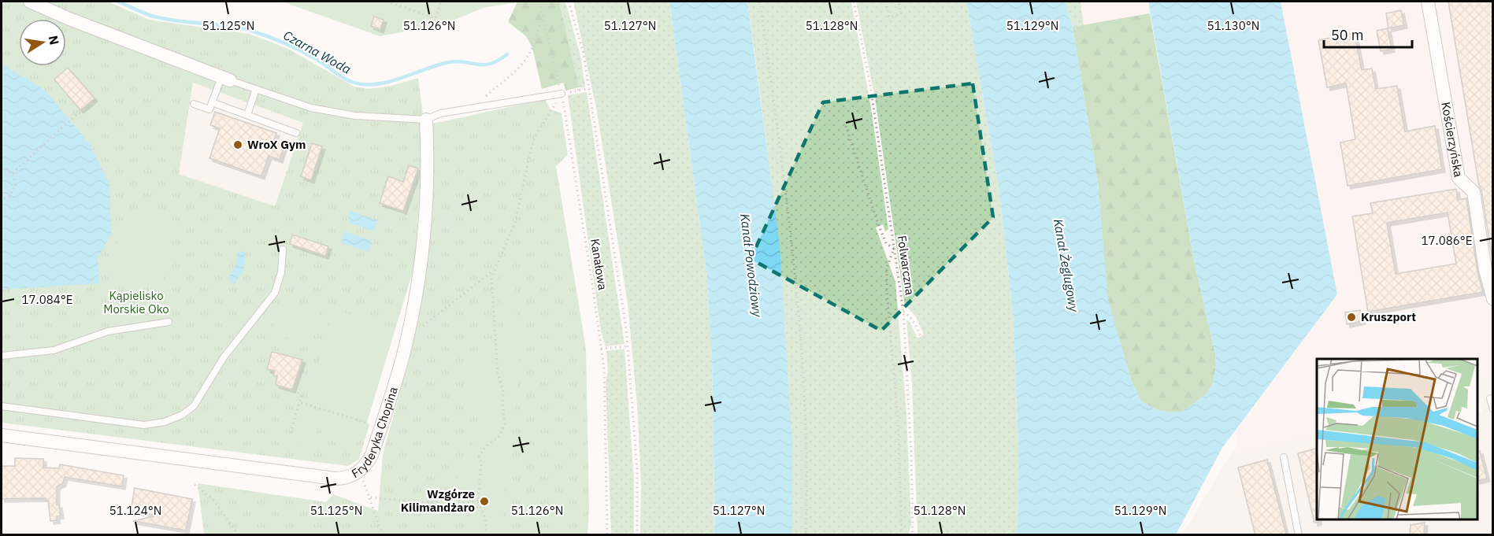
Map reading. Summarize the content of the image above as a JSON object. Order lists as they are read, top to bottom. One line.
{"streets":{"street":["Kościerzyńska","Fryderyka Chopina"],"path":["Kanałowa","Folwarczna"]},"water":["Czarna Woda","Kanał Powodziowy","Kanał Żeglugowy"],"parks":["Kąpielisko Morskie Oko"],"places":["WroX Gym","Kruszport","Wzgórze Kilimandżaro"],"scale_bar":"50 m","north":"right","coordinates":["51.125°N","51.126°N","51.127°N","51.128°N","51.129°N","51.130°N","17.086°E","17.084°E","51.124°N"]}
